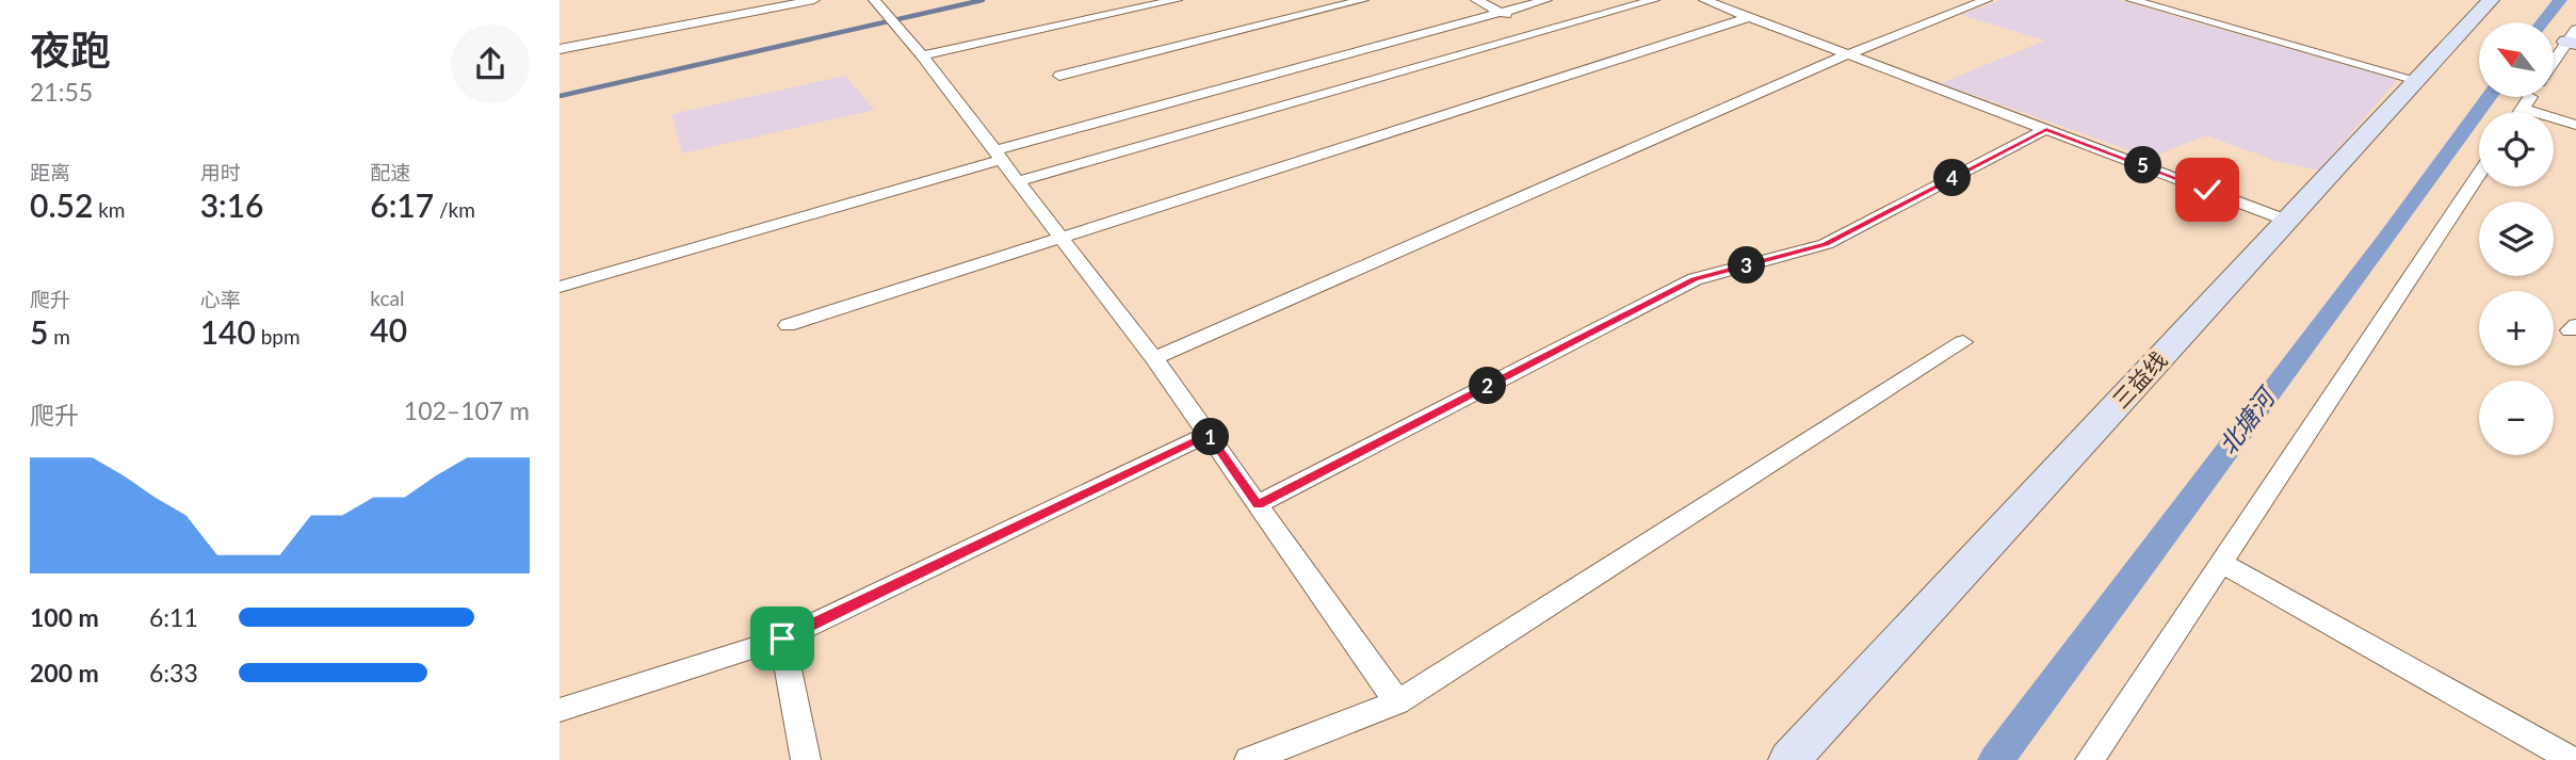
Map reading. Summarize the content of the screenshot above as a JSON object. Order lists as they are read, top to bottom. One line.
{"streets":{"main road":["三益线"]},"water":["北塘河"],"north":"top left","page":{"heading":["夜跑","21:55"],"map_buttons":["+","−"],"stats":[["距离","0.52 km"],["用时","3:16"],["配速","6:17 /km"],["爬升","5 m"],["心率","140 bpm"],["kcal","40"]],"pins":["5","4","3","2","1"],"chart":["爬升","102–107 m"],"list":[{"name":"100 m","note":"6:11"},{"name":"200 m","note":"6:33"}]}}
